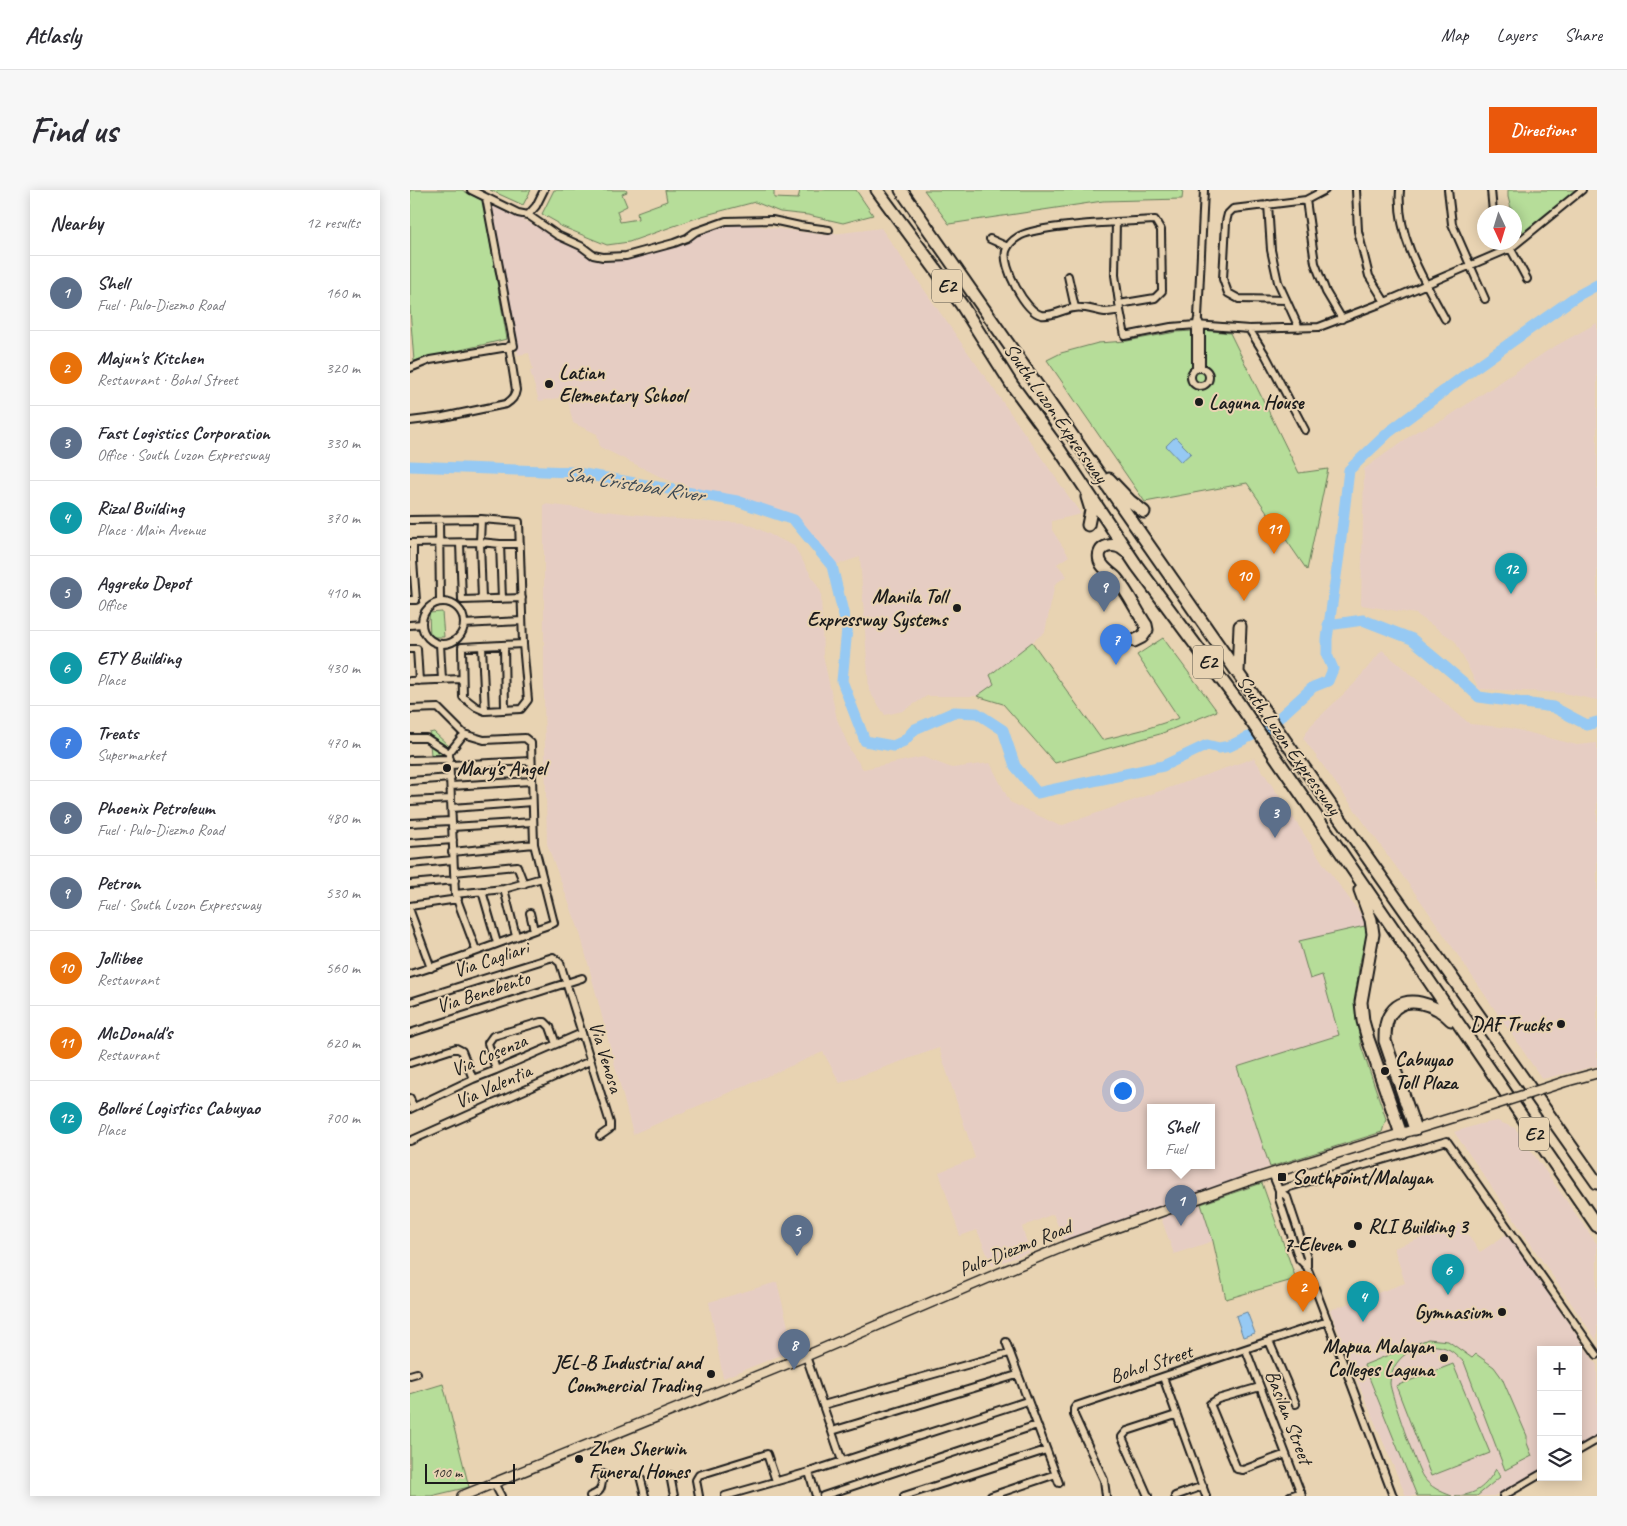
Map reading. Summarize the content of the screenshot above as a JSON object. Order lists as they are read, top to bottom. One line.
{"streets":{"highway":["E2","South Luzon Expressway"],"main road":["Pulo-Diezmo Road"],"street":["Via Cagliari","Via Benebento","Via Cosenza","Via Venosa","Via Valentia","Bohol Street","Basilan Street"]},"crossings":[["Via Cagliari","Via Benebento"],["Via Cagliari","Via Venosa"],["Via Benebento","Via Venosa"],["Via Cosenza","Via Venosa"],["Via Venosa","Via Valentia"],["Bohol Street","Basilan Street"]],"water":["San Cristobal River"],"places":{"other":["Latian Elementary School","Laguna House","Manila Toll Expressway Systems","Mary's Angel","DAF Trucks","Cabuyao Toll Plaza","RLI Building 3","7-Eleven","Gymnasium","Mapua Malayan Colleges Laguna","JEL-B Industrial and Commercial Trading","Zhen Sherwin Funeral Homes"],"transit":["Southpoint/Malayan"]},"scale_bar":"100 m","north":"bottom","page":{"header":"Atlasly","nav":["Map","Layers","Share"],"buttons":"Directions","title":"Find us","heading":["Nearby","12 results"],"list":[{"mark":"1","name":"Shell","note":"Fuel · Pulo-Diezmo Road","value":"160 m"},{"mark":"2","name":"Majun's Kitchen","note":"Restaurant · Bohol Street","value":"320 m"},{"mark":"3","name":"Fast Logistics Corporation","note":"Office · South Luzon Expressway","value":"330 m"},{"mark":"4","name":"Rizal Building","note":"Place · Main Avenue","value":"370 m"},{"mark":"5","name":"Aggreko Depot","note":"Office","value":"410 m"},{"mark":"6","name":"ETY Building","note":"Place","value":"430 m"},{"mark":"7","name":"Treats","note":"Supermarket","value":"470 m"},{"mark":"8","name":"Phoenix Petroleum","note":"Fuel · Pulo-Diezmo Road","value":"480 m"},{"mark":"9","name":"Petron","note":"Fuel · South Luzon Expressway","value":"530 m"},{"mark":"10","name":"Jollibee","note":"Restaurant","value":"560 m"},{"mark":"11","name":"McDonald's","note":"Restaurant","value":"620 m"},{"mark":"12","name":"Bolloré Logistics Cabuyao","note":"Place","value":"700 m"}],"pins":["11","12","10","9","7","3","1","5","6","2","4","8"],"popup":["Shell","Fuel"],"map_buttons":["+","−"],"scale":"100 m"}}
